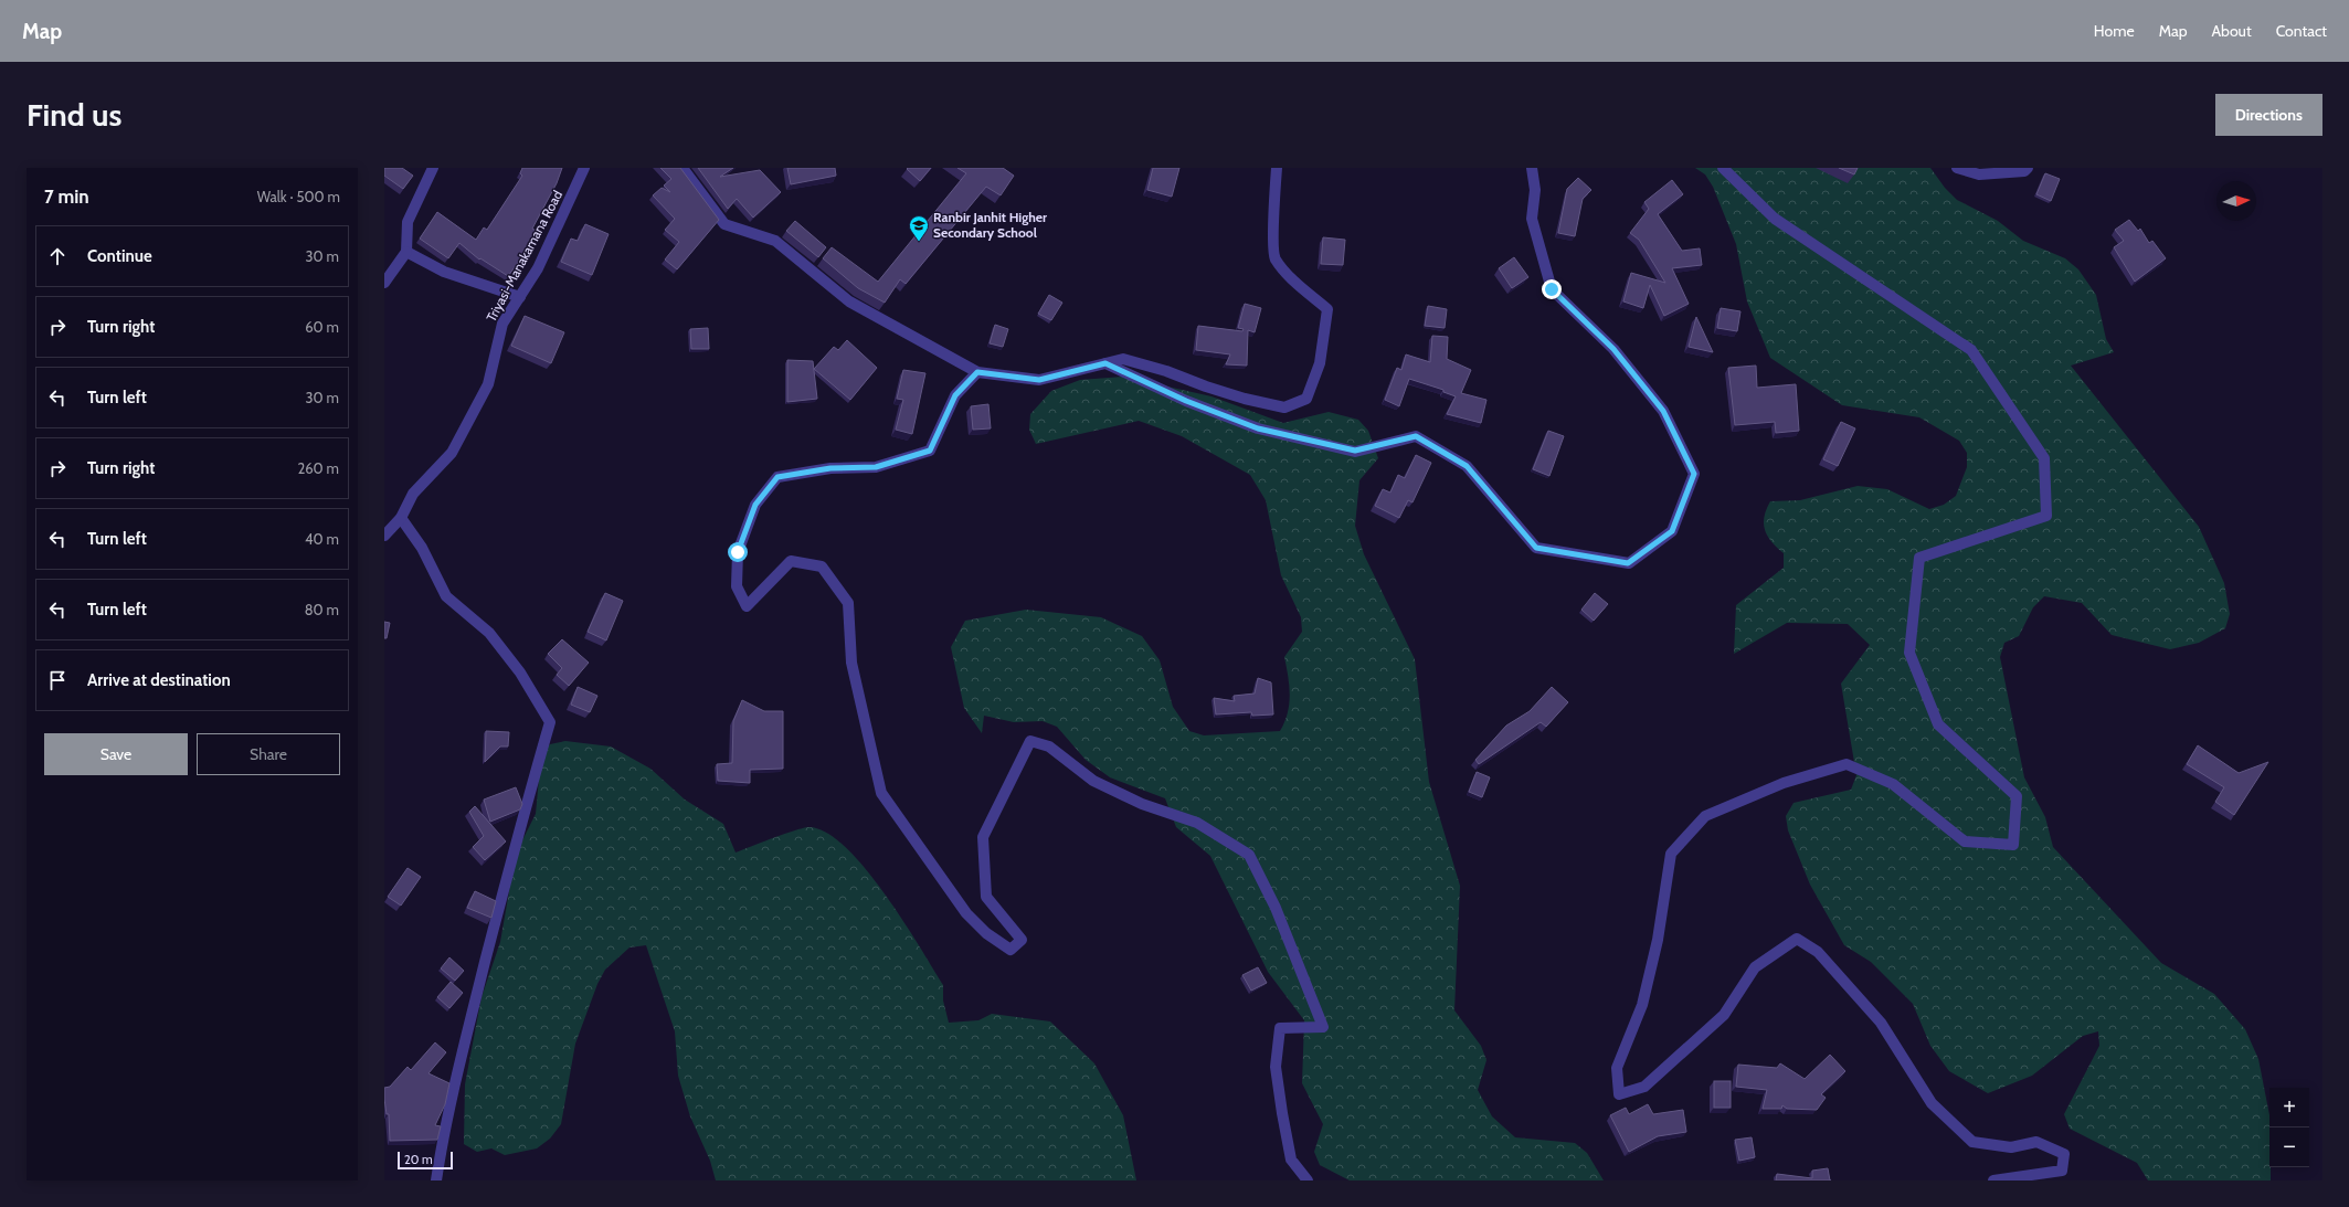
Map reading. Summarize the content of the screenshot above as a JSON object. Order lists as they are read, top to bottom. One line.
{"streets":{"street":["Triyasi-Manakamana Road"]},"places":{"school or university":["Ranbir Janhit Higher Secondary School"]},"scale_bar":"20 m","north":"right","page":{"header":"Map","nav":["Home","Map","About","Contact"],"buttons":["Directions",["Save","Share"]],"title":"Find us","heading":["7 min","Walk · 500 m"],"list":[["Continue","30 m"],["Turn right","60 m"],["Turn left","30 m"],["Turn right","260 m"],["Turn left","40 m"],["Turn left","80 m"],"Arrive at destination"],"map_buttons":["+","−"],"scale":"20 m"}}
